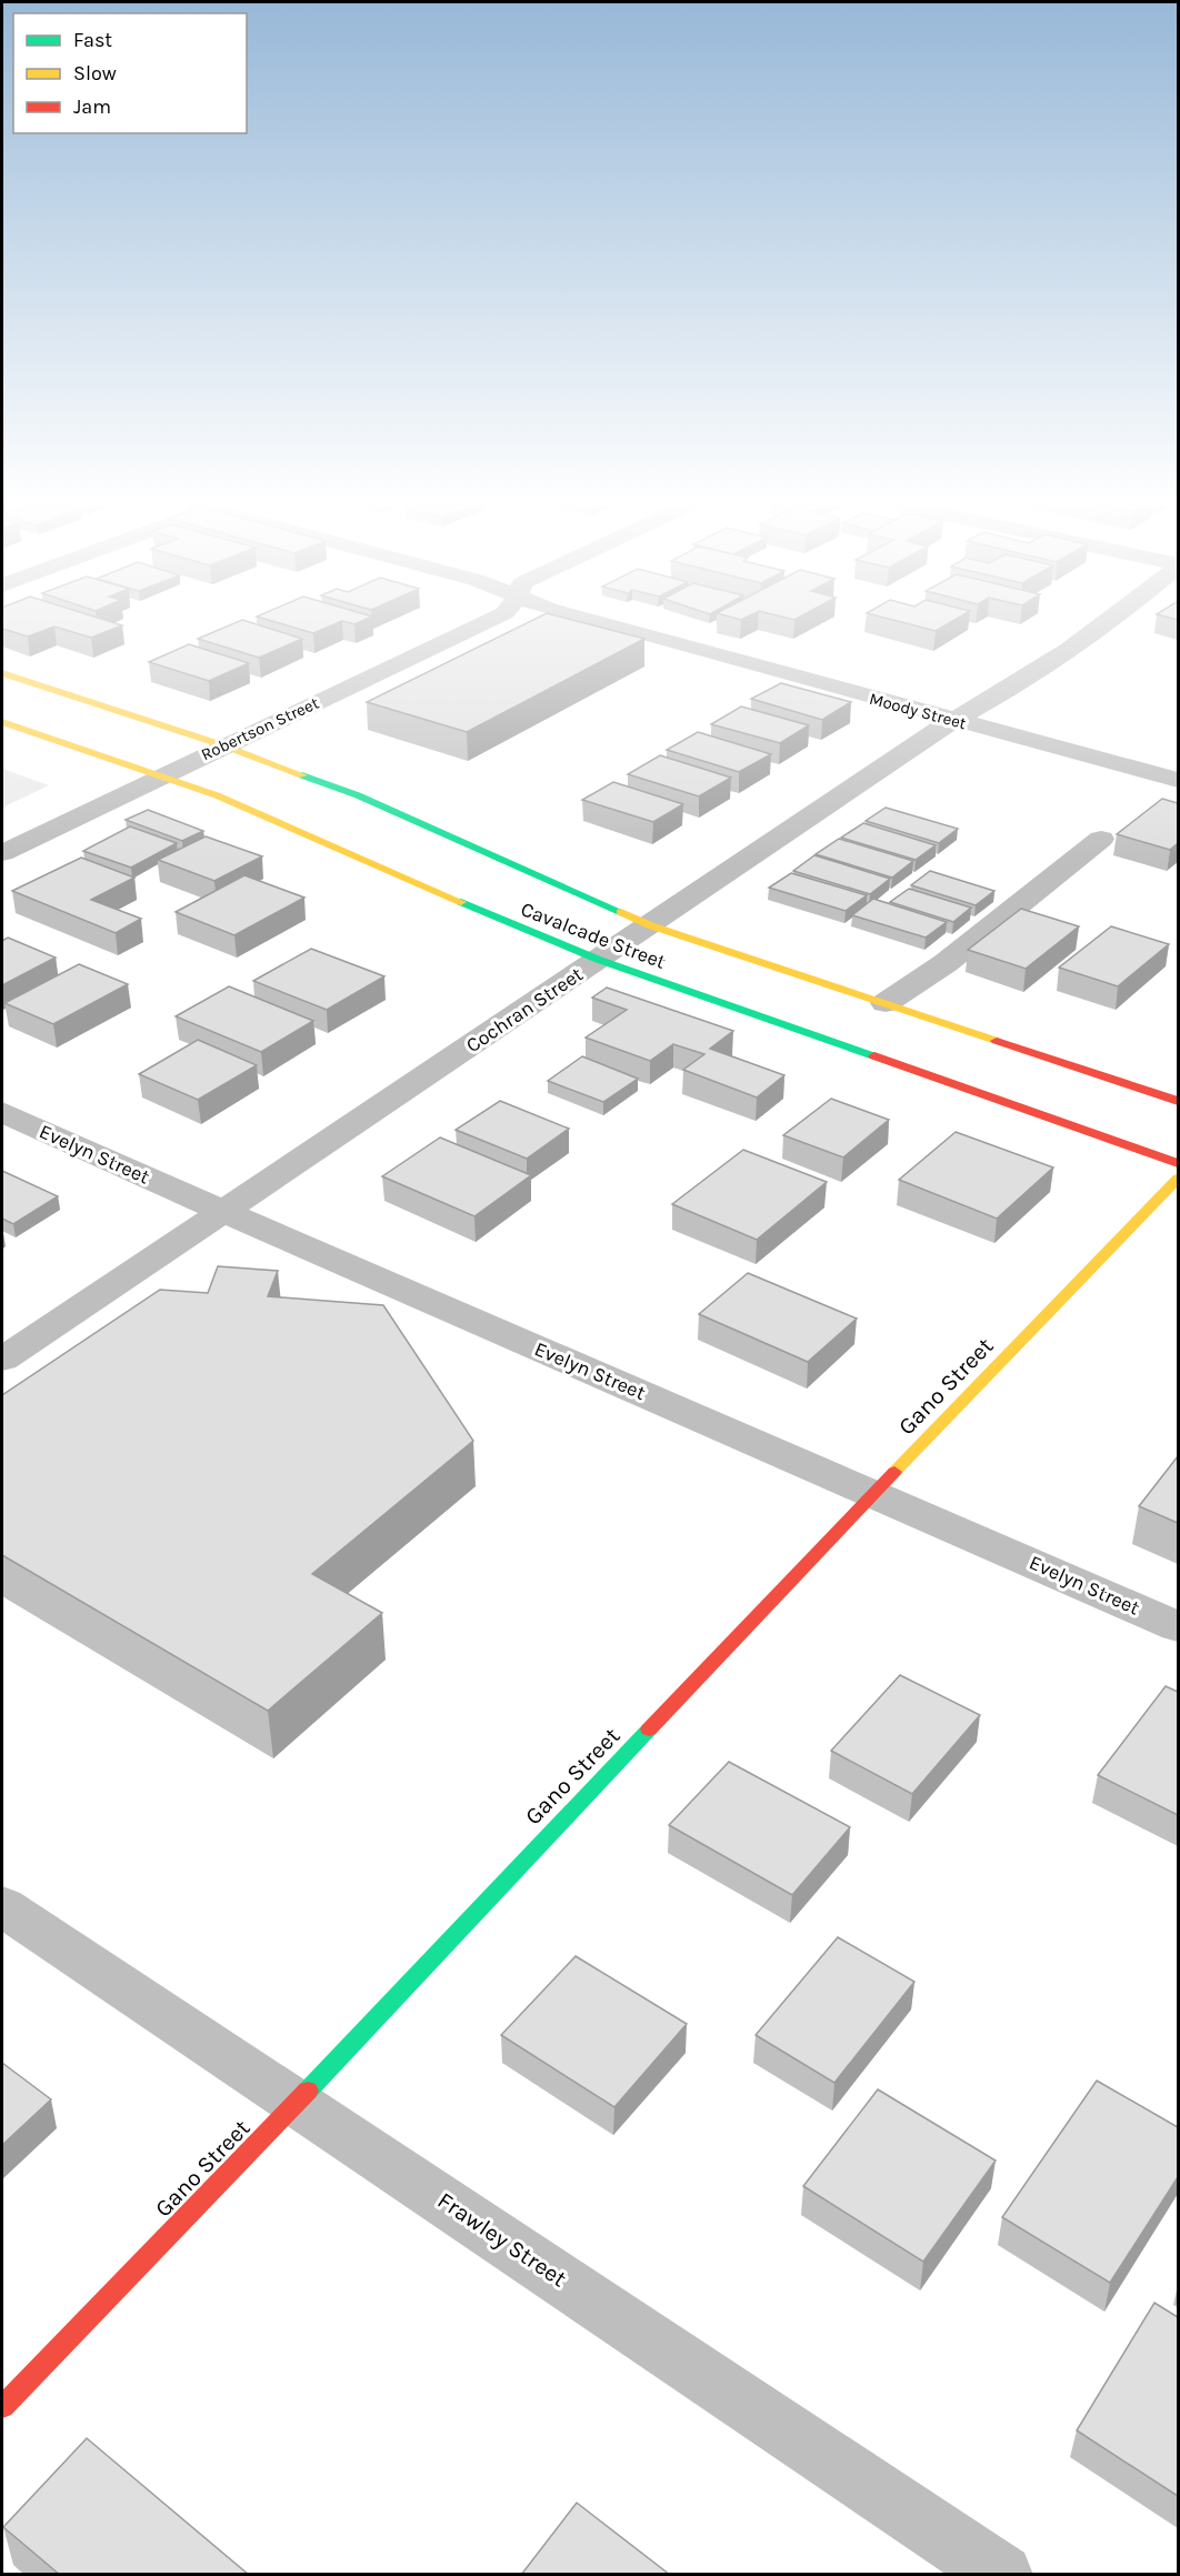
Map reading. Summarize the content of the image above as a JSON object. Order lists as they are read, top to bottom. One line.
{"streets":{"main road":["Cavalcade Street","Gano Street"],"street":["Moody Street","Robertson Street","Cochran Street","Evelyn Street","Frawley Street"]},"crossings":[["Moody Street","Cochran Street"],["Robertson Street","Cavalcade Street"],["Cavalcade Street","Cochran Street"],["Cochran Street","Evelyn Street"],["Evelyn Street","Gano Street"],["Gano Street","Frawley Street"]],"legend":["Fast","Slow","Jam"]}
